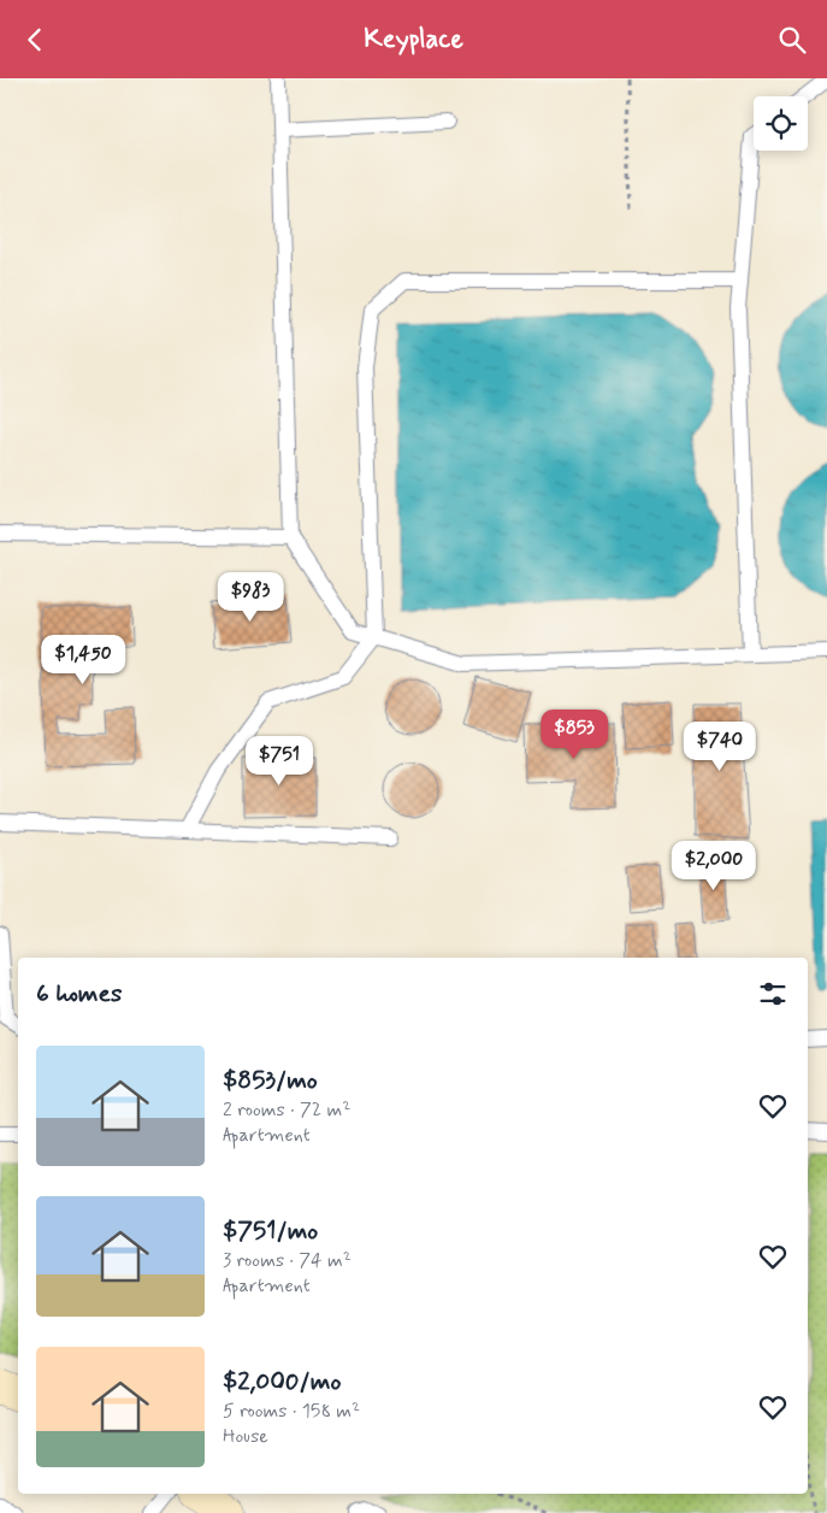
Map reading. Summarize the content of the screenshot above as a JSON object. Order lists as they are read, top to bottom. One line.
{"page":{"header":"Keyplace","price":["$983","$1,450","$853","$740","$751","$2,000"],"heading":"6 homes","list":[{"name":"$853/mo","note":"2 rooms · 72 m² · Apartment"},{"name":"$751/mo","note":"3 rooms · 74 m² · Apartment"},{"name":"$2,000/mo","note":"5 rooms · 158 m² · House"}]}}
